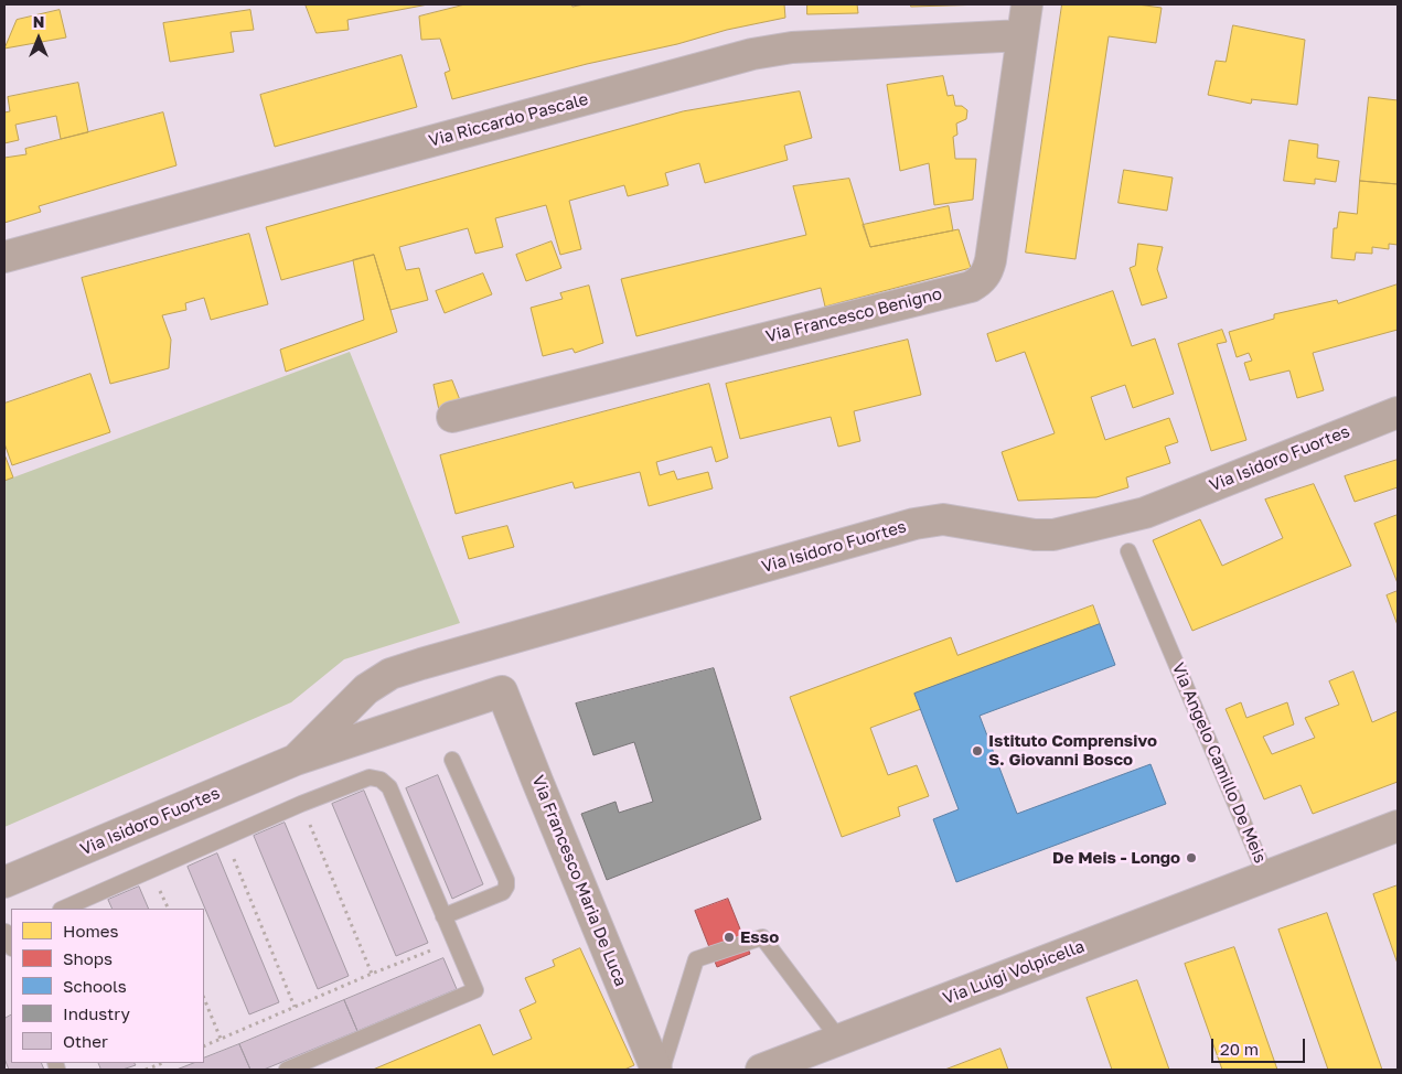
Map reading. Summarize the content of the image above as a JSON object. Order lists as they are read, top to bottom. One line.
{"streets":{"street":["Via Riccardo Pascale","Via Francesco Benigno","Via Isidoro Fuortes","Via Angelo Camillo De Meis","Via Francesco Maria De Luca","Via Luigi Volpicella"]},"crossings":[["Via Riccardo Pascale","Via Francesco Benigno"],["Via Isidoro Fuortes","Via Francesco Maria De Luca"],["Via Angelo Camillo De Meis","Via Luigi Volpicella"]],"places":["Istituto Comprensivo S. Giovanni Bosco","De Meis - Longo","Esso"],"legend":["Homes","Shops","Schools","Industry","Other"],"scale_bar":"20 m","north":"top"}
